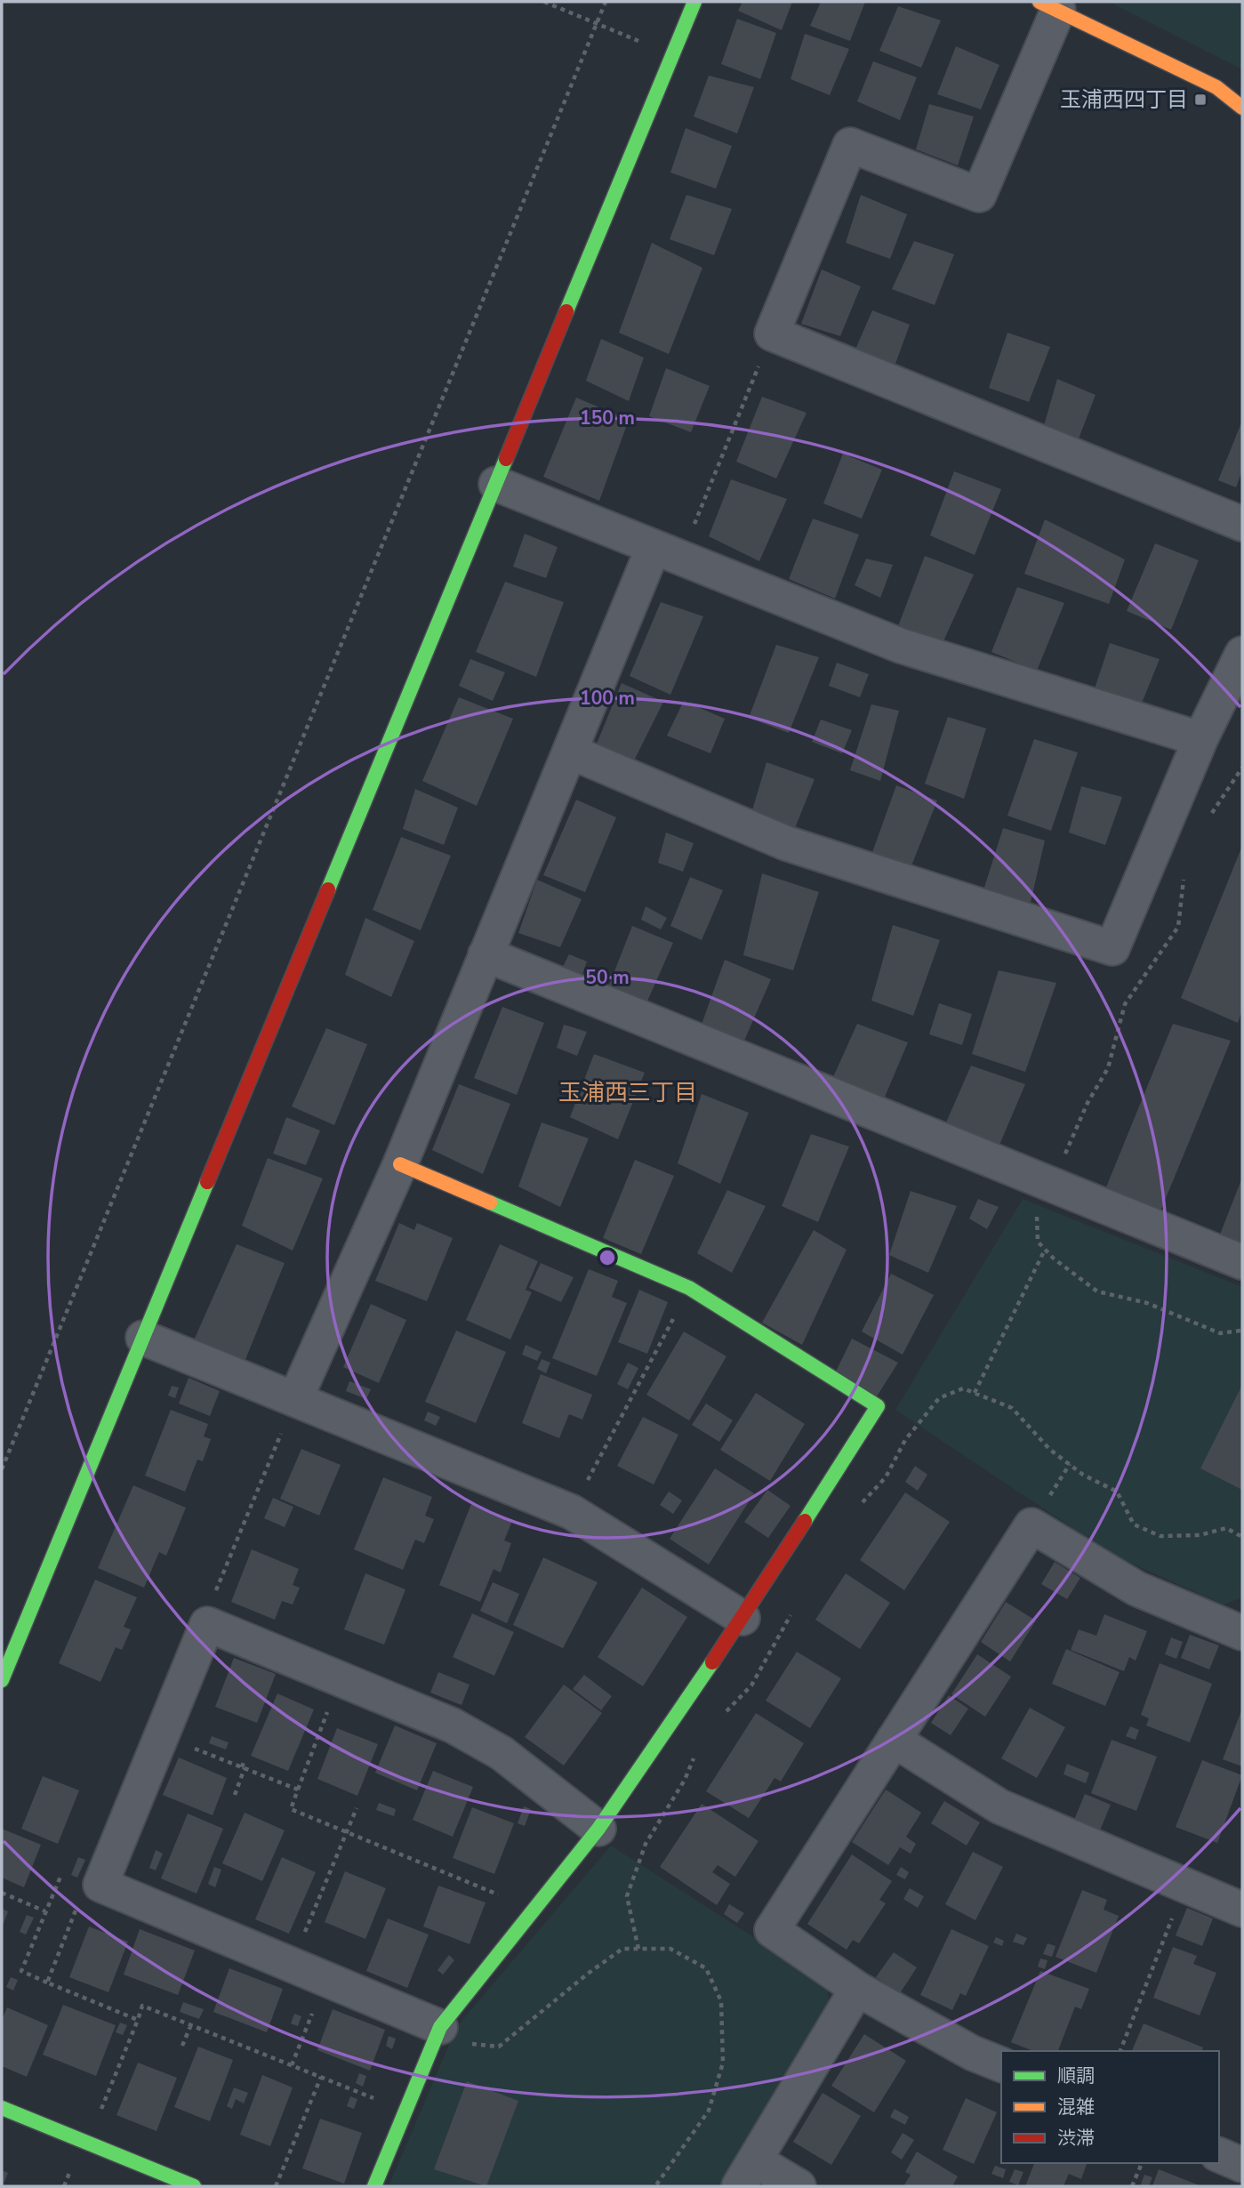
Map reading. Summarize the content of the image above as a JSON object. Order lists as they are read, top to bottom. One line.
{"districts":["玉浦西三丁目"],"places":{"transit":["玉浦西四丁目"]},"legend":["順調","混雑","渋滞"],"rings":["150 m","100 m","50 m"]}
